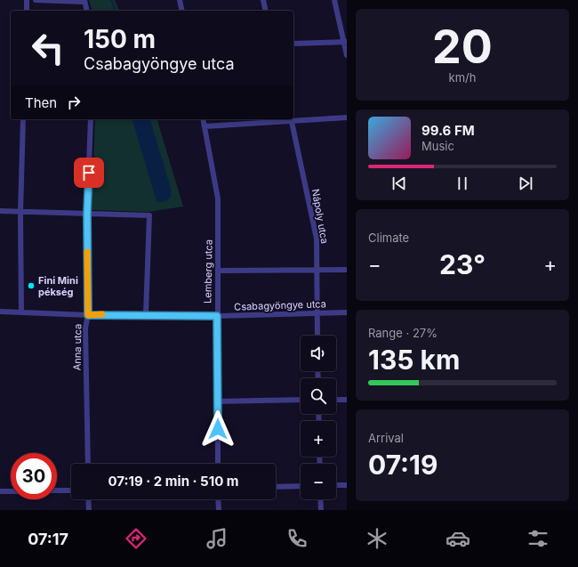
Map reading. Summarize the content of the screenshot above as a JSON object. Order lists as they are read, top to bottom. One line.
{"streets":{"street":["Nápoly utca","Lemberg utca","Csabagyöngye utca","Anna utca"]},"crossings":[["Nápoly utca","Csabagyöngye utca"],["Lemberg utca","Csabagyöngye utca"],["Csabagyöngye utca","Anna utca"]],"places":["Fini Mini pékség"],"page":{"tile":[["20","km/h"],"Climate",["Range · 27%","135 km"],["Arrival","07:19"]],"turn":["150 m","Csabagyöngye utca"],"then":"Then","song":["99.6 FM","Music"],"heat":["−","23°","+"],"map_buttons":["+","−"],"limit":"30","trip":"07:19 · 2 min · 510 m","tabs":"07:17"}}
